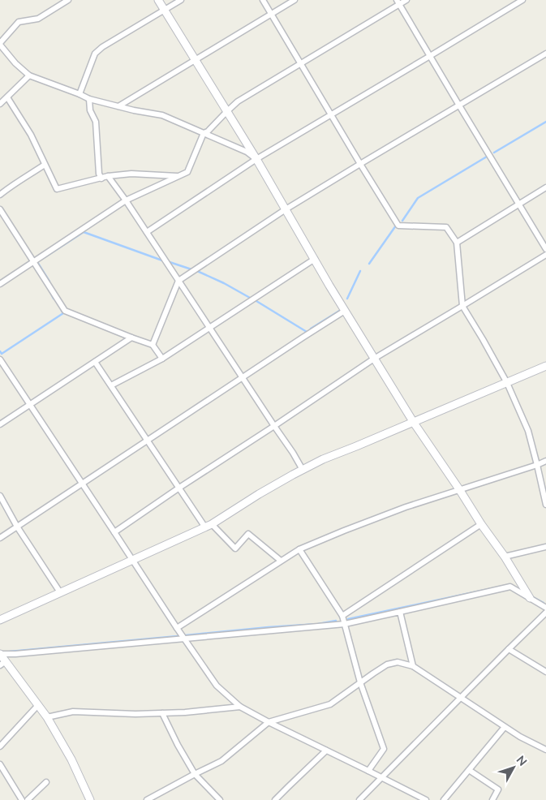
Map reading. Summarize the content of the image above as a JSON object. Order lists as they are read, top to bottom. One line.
{"north":"top right"}
